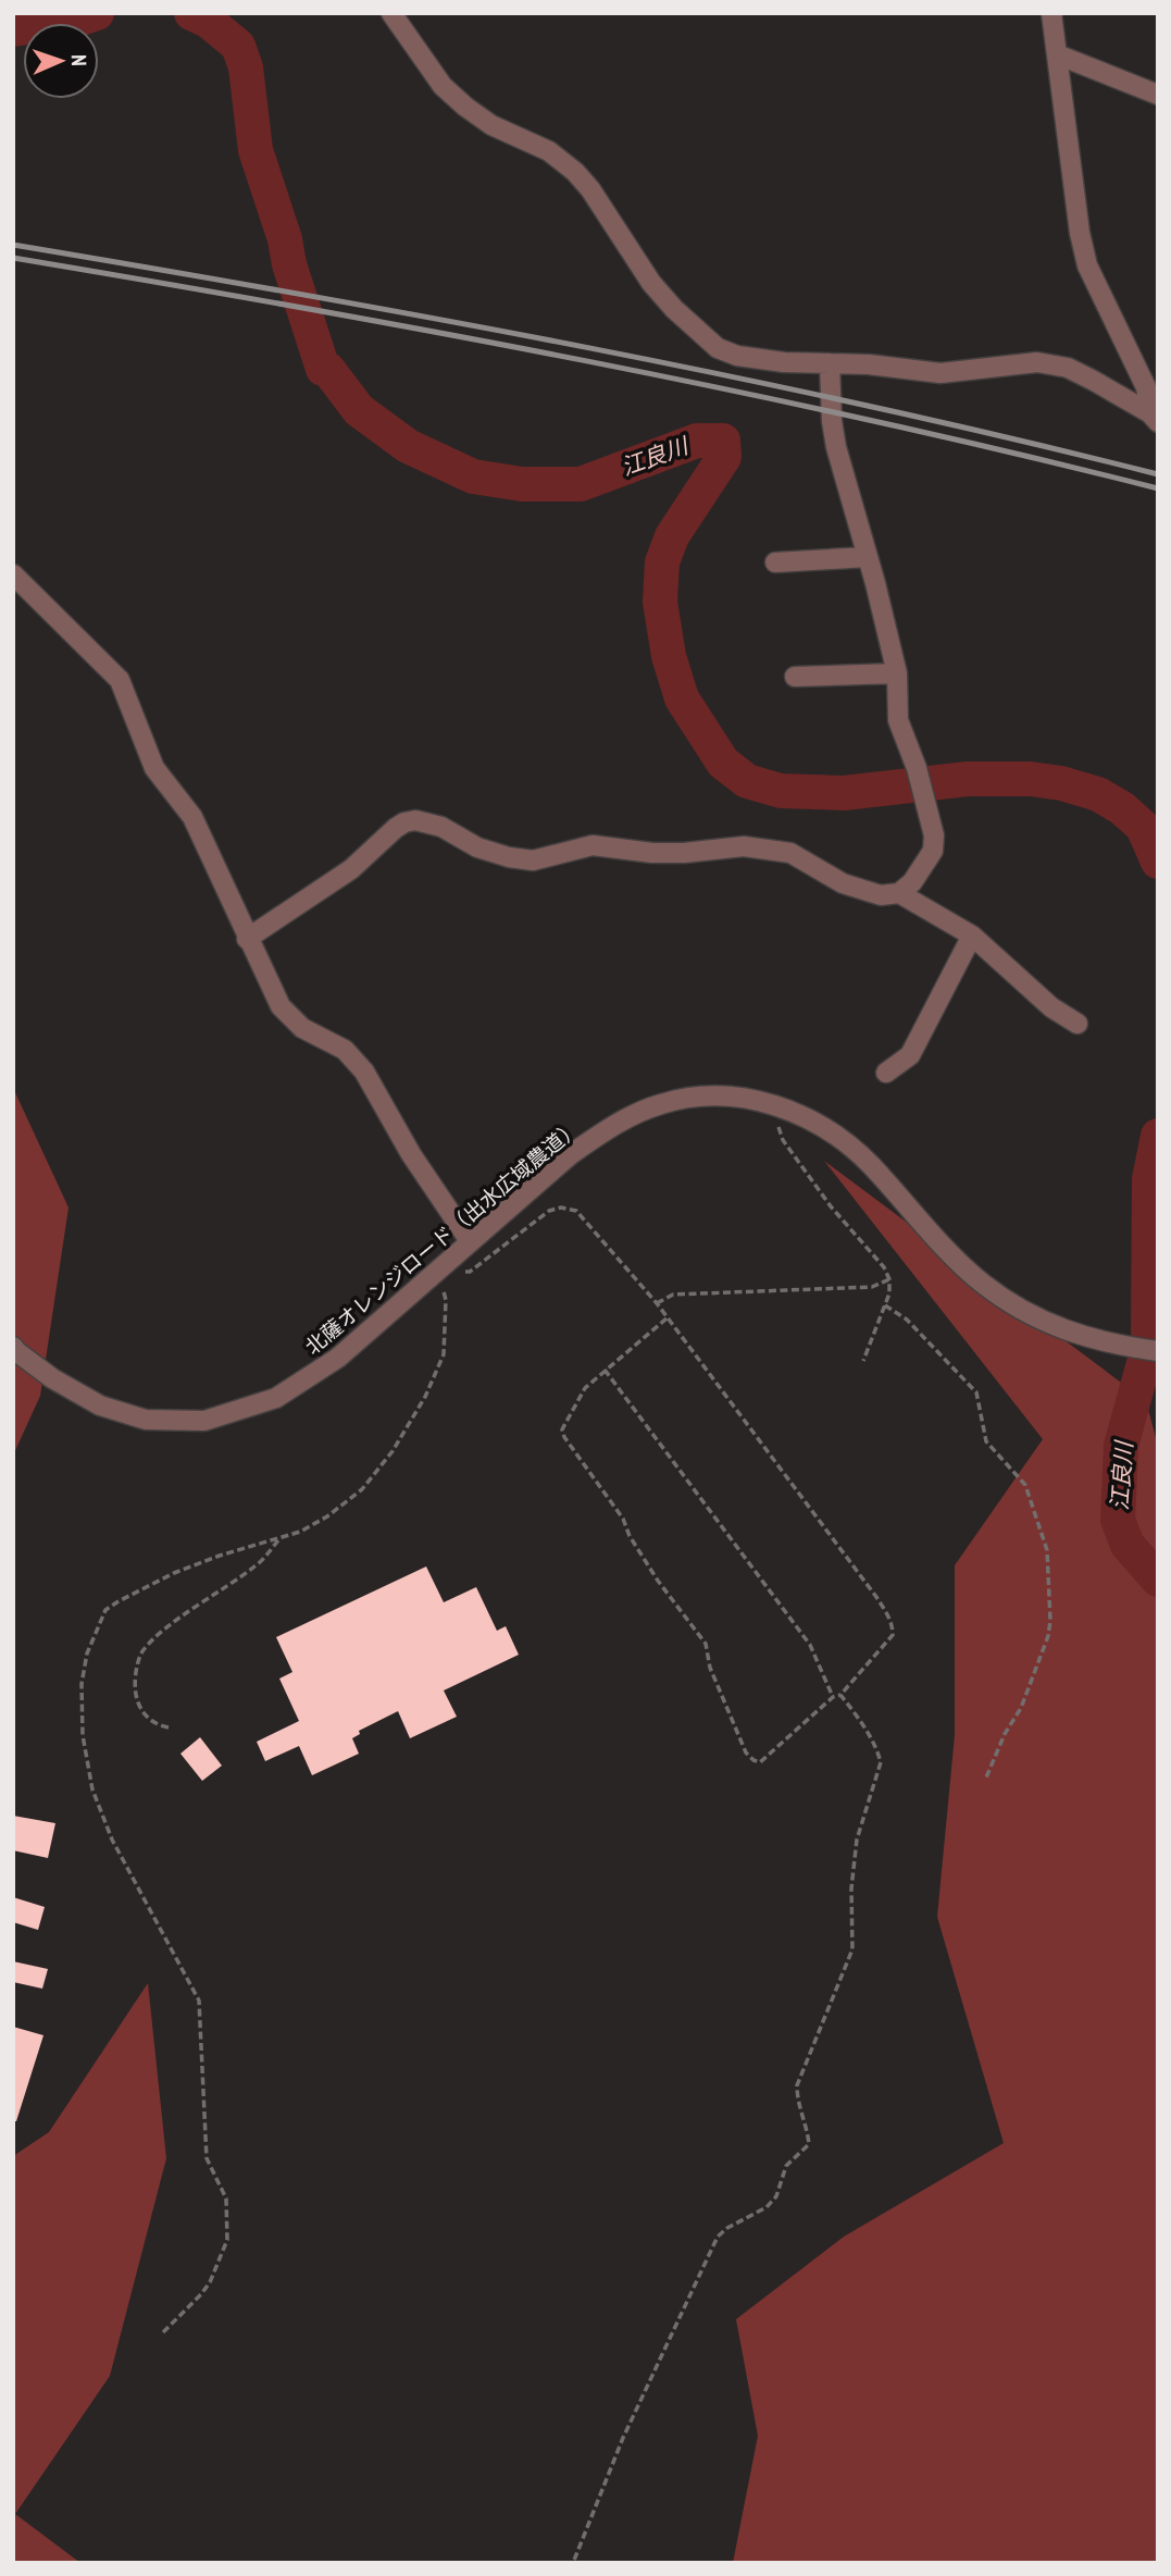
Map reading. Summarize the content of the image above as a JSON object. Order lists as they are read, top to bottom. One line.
{"streets":{"street":["北薩オレンジロード（出水広域農道）"]},"water":["江良川"],"north":"right"}
